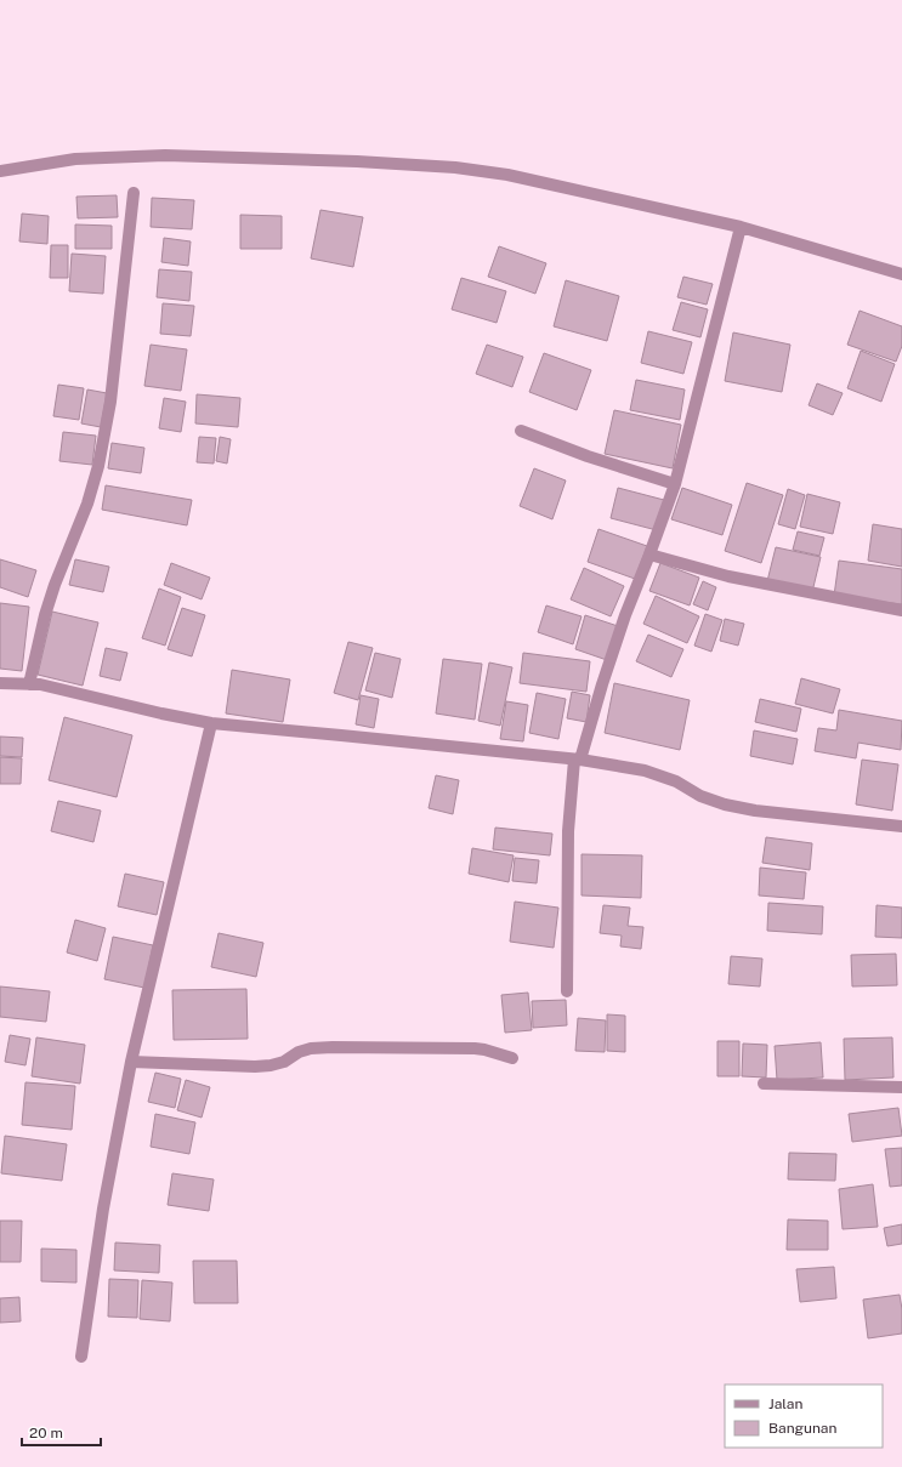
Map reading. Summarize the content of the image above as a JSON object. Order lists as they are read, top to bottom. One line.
{"legend":["Jalan","Bangunan"],"scale_bar":"20 m"}
